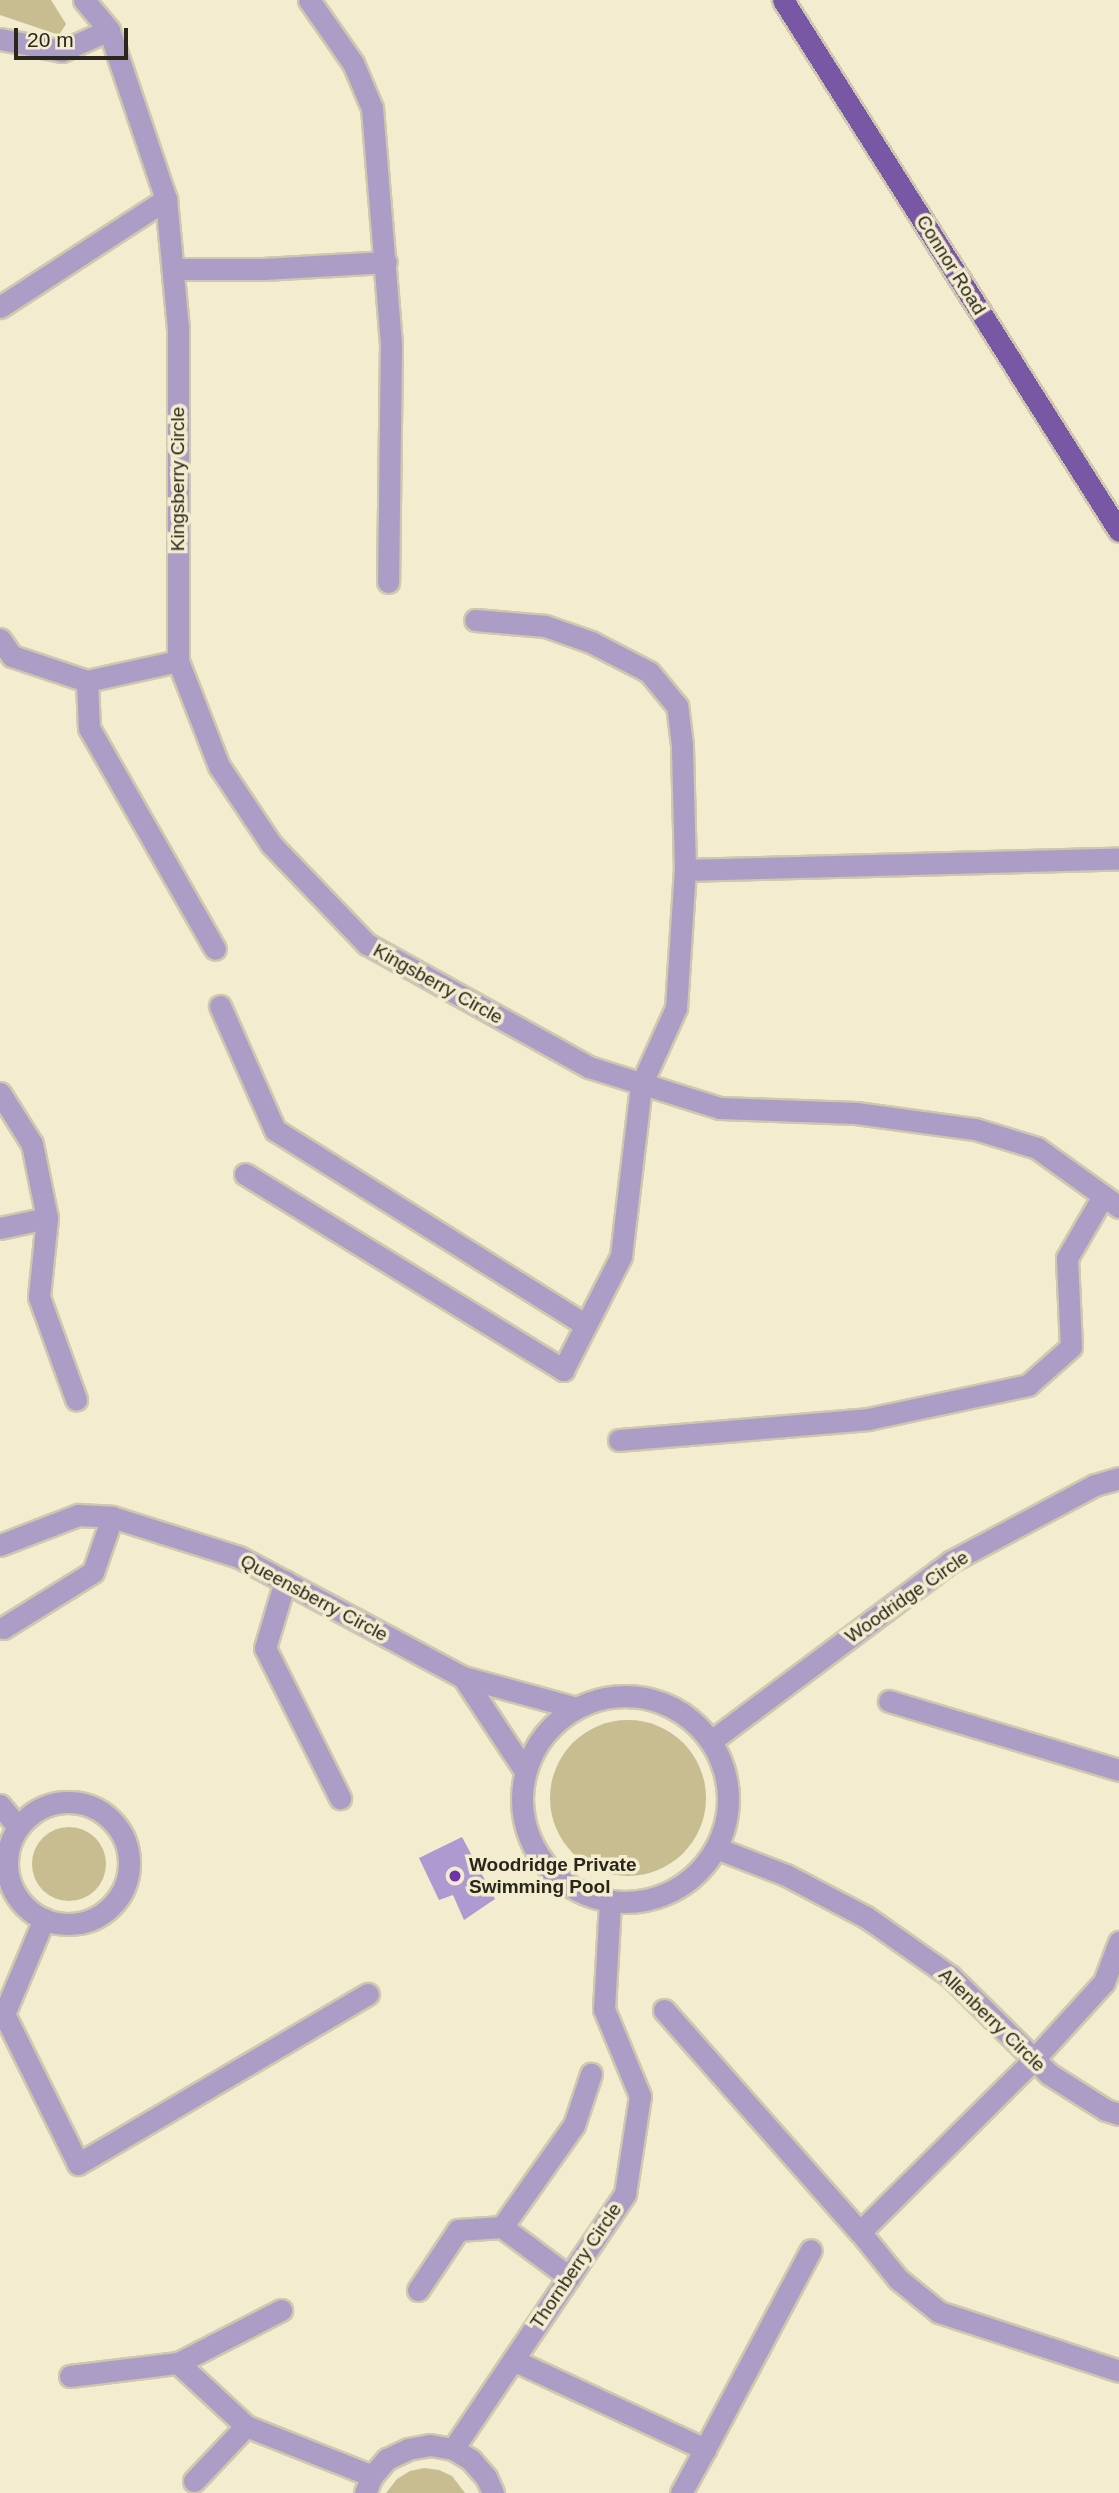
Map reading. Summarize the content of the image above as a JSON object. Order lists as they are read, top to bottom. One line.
{"streets":{"main road":["Connor Road"],"street":["Kingsberry Circle","Woodridge Circle","Queensberry Circle","Allenberry Circle","Thornberry Circle"]},"crossings":[["Woodridge Circle","Queensberry Circle"],["Woodridge Circle","Allenberry Circle"],["Woodridge Circle","Thornberry Circle"],["Queensberry Circle","Allenberry Circle"],["Queensberry Circle","Thornberry Circle"],["Allenberry Circle","Thornberry Circle"]],"places":["Woodridge Private Swimming Pool"],"scale_bar":"20 m"}
